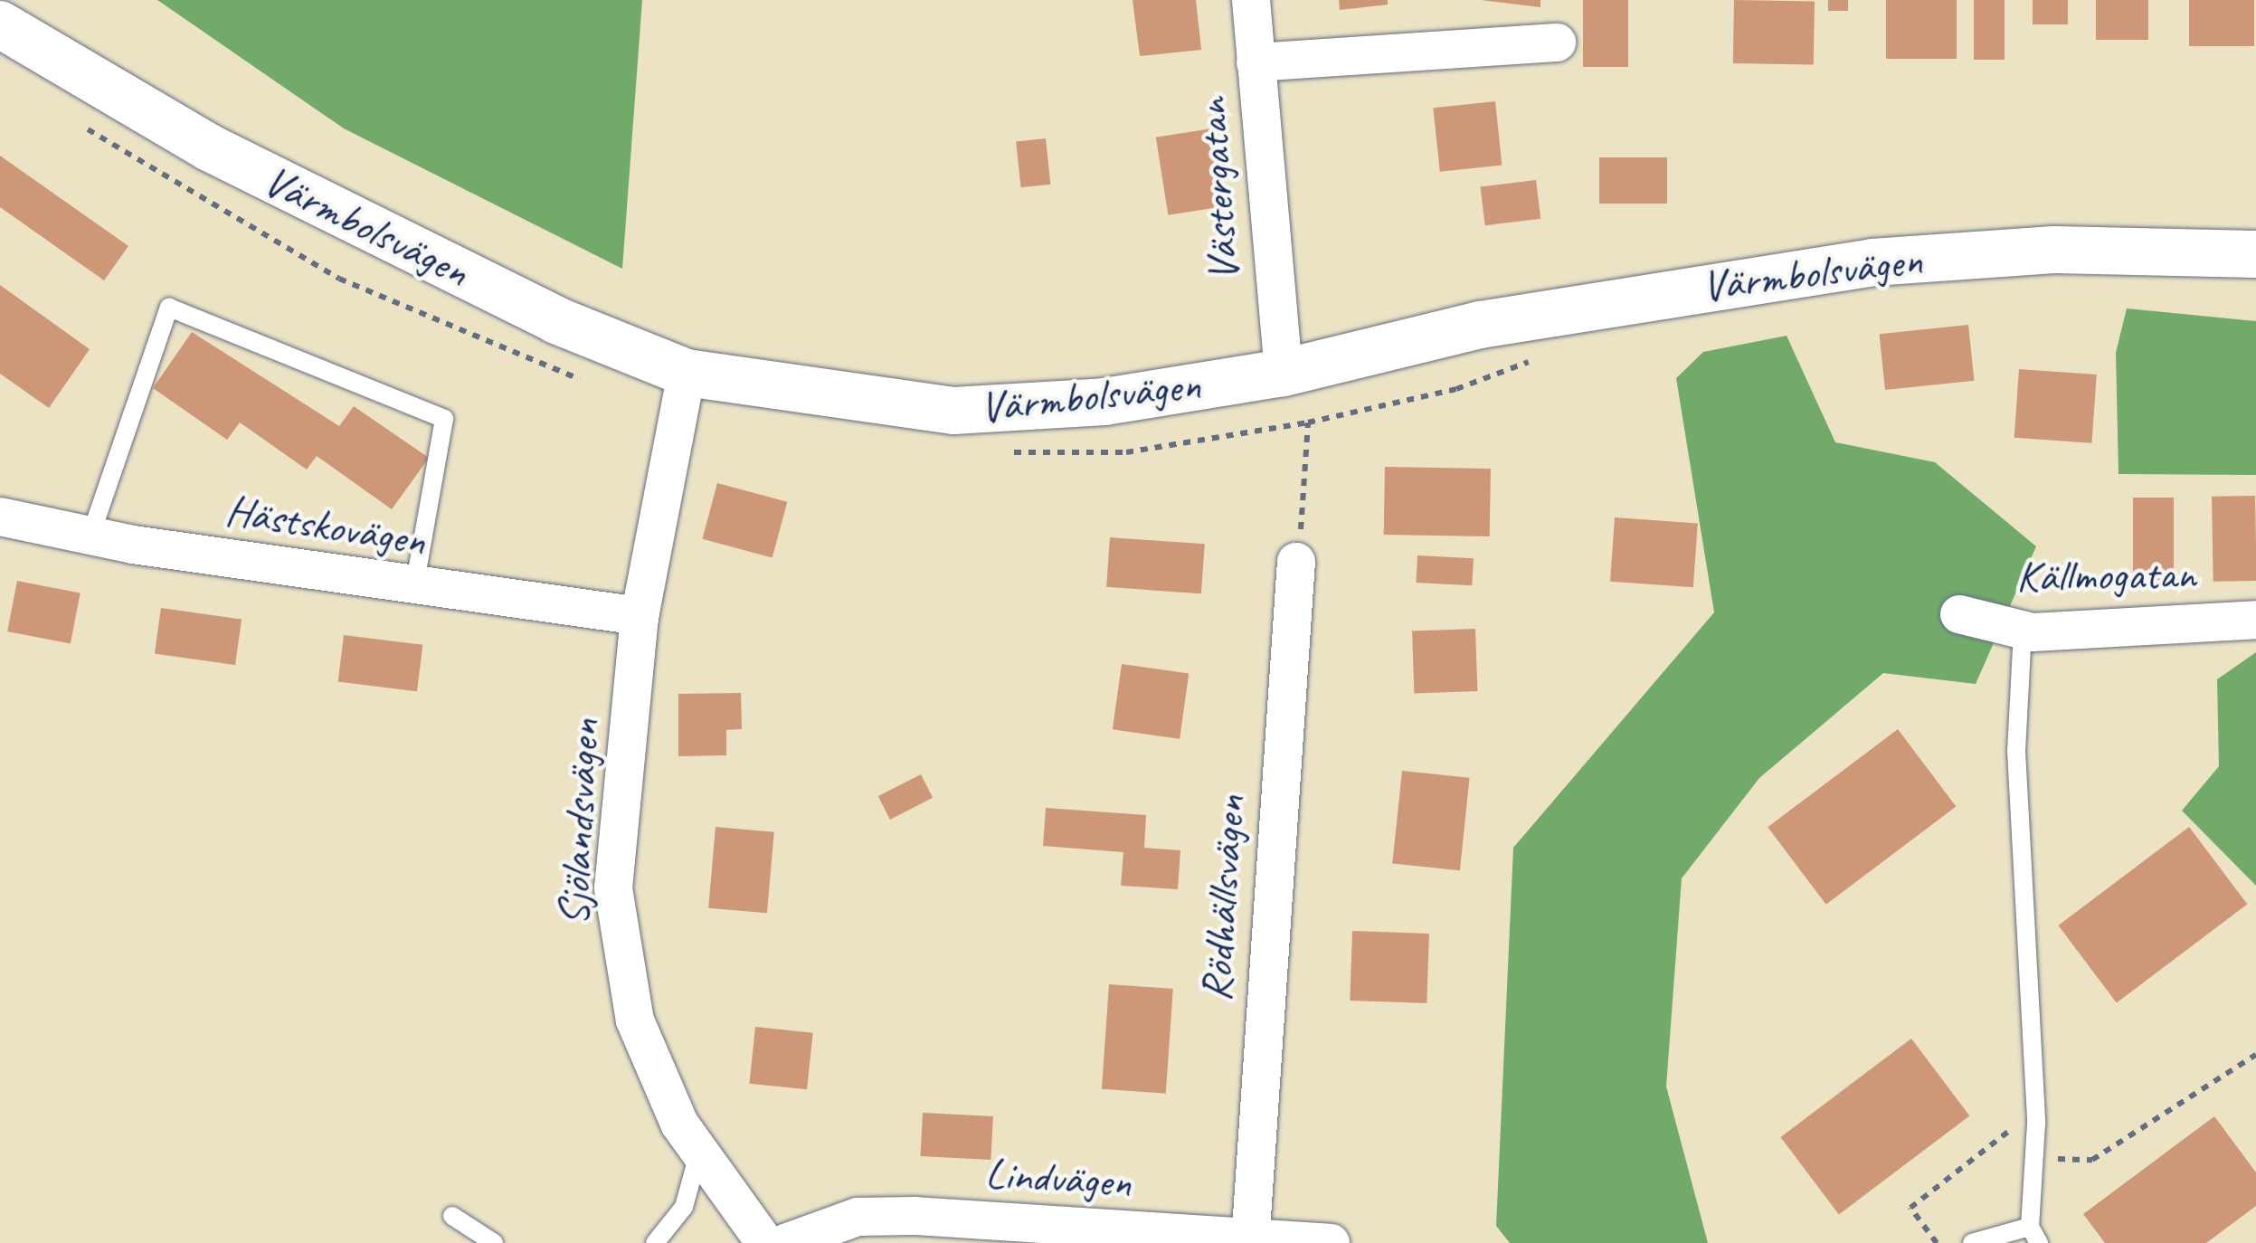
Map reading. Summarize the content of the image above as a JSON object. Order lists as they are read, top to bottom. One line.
{"streets":{"street":["Västergatan","Värmbolsvägen","Hästskovägen","Källmogatan","Sjölandsvägen","Rödhällsvägen","Lindvägen"]},"crossings":[["Västergatan","Värmbolsvägen"],["Värmbolsvägen","Sjölandsvägen"],["Hästskovägen","Sjölandsvägen"],["Rödhällsvägen","Lindvägen"]]}
